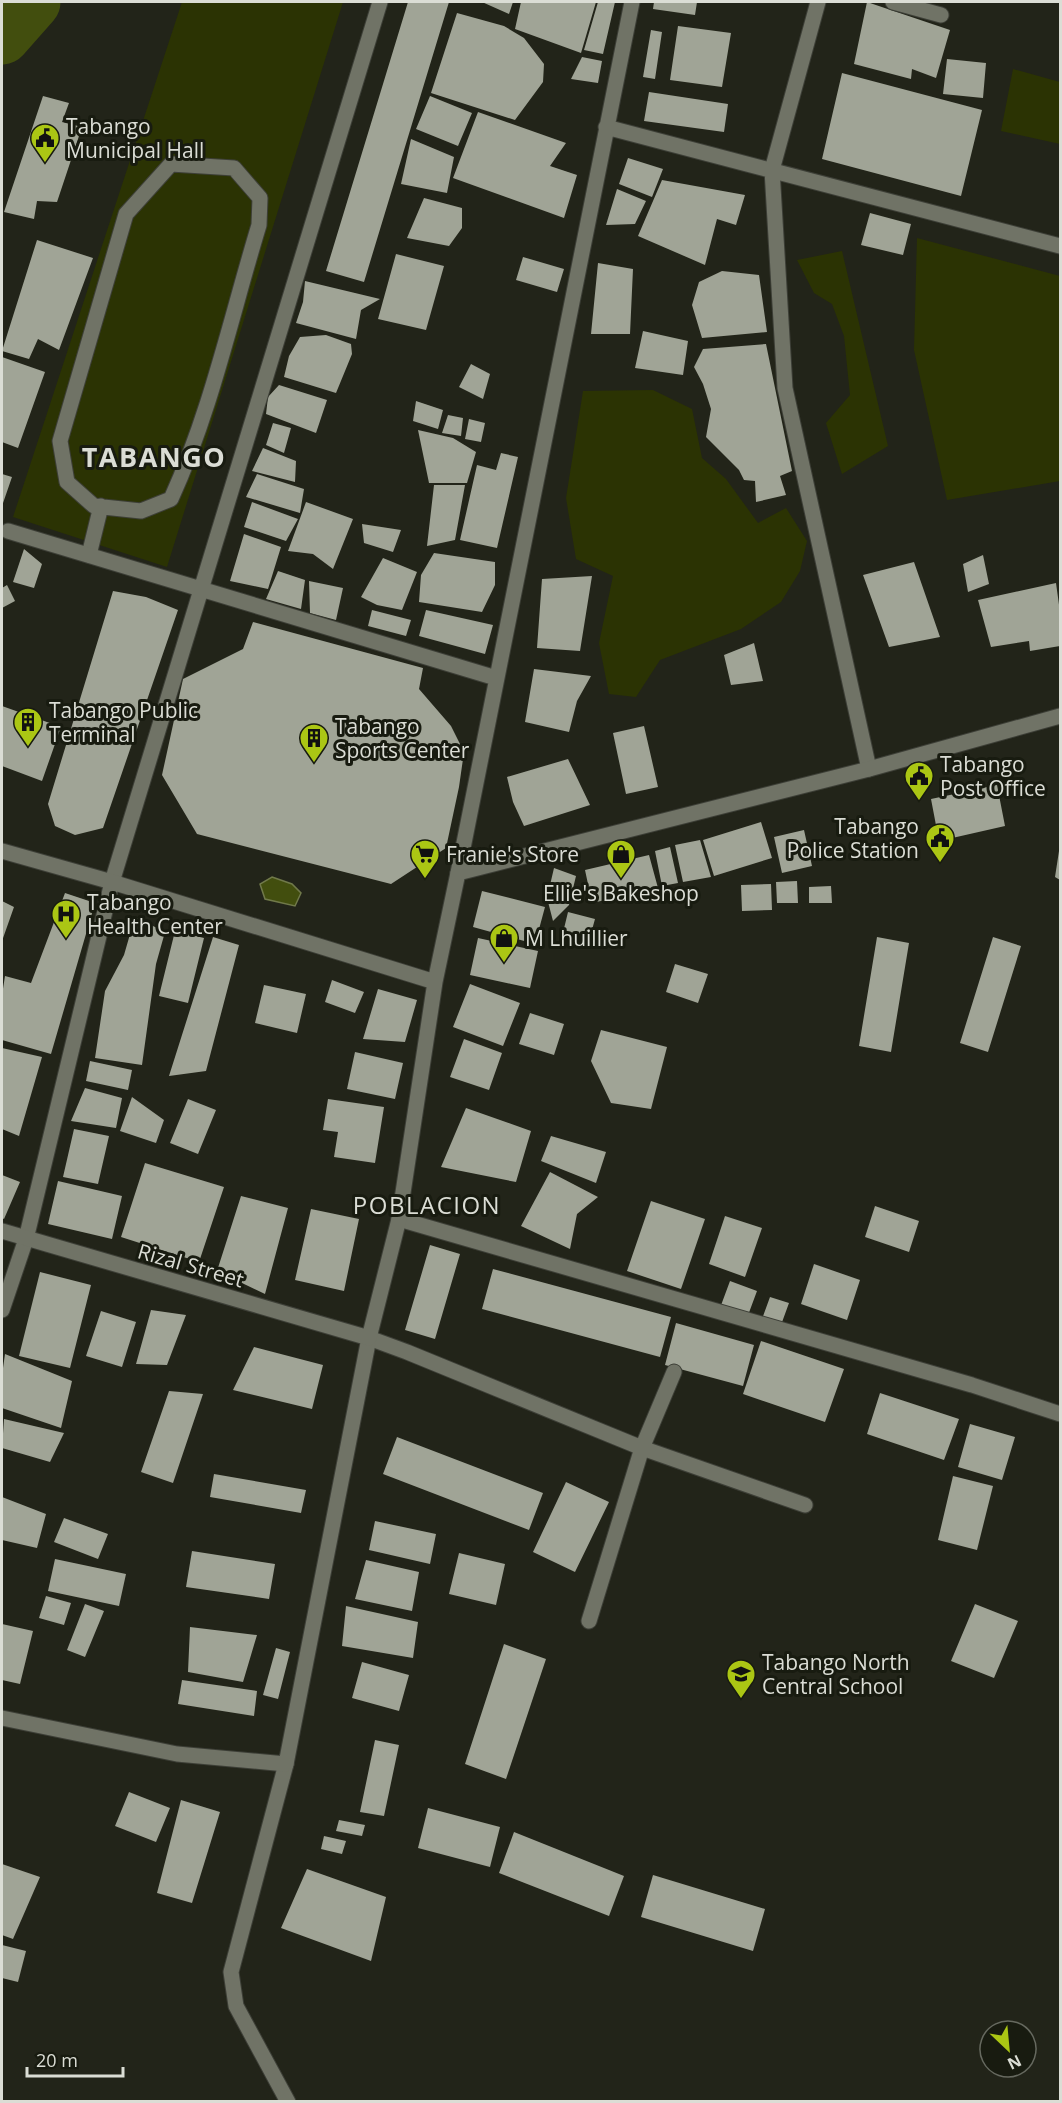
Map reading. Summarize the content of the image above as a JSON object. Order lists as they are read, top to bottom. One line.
{"streets":{"street":["Rizal Street"]},"districts":["TABANGO","POBLACION"],"places":{"public building":["Tabango Municipal Hall","Tabango Post Office","Tabango Police Station"],"building":["Tabango Public Terminal","Tabango Sports Center"],"supermarket":["Franie's Store"],"shop":["Ellie's Bakeshop","M Lhuillier"],"hospital":["Tabango Health Center"],"school or university":["Tabango North Central School"]},"scale_bar":"20 m","north":"bottom right"}
